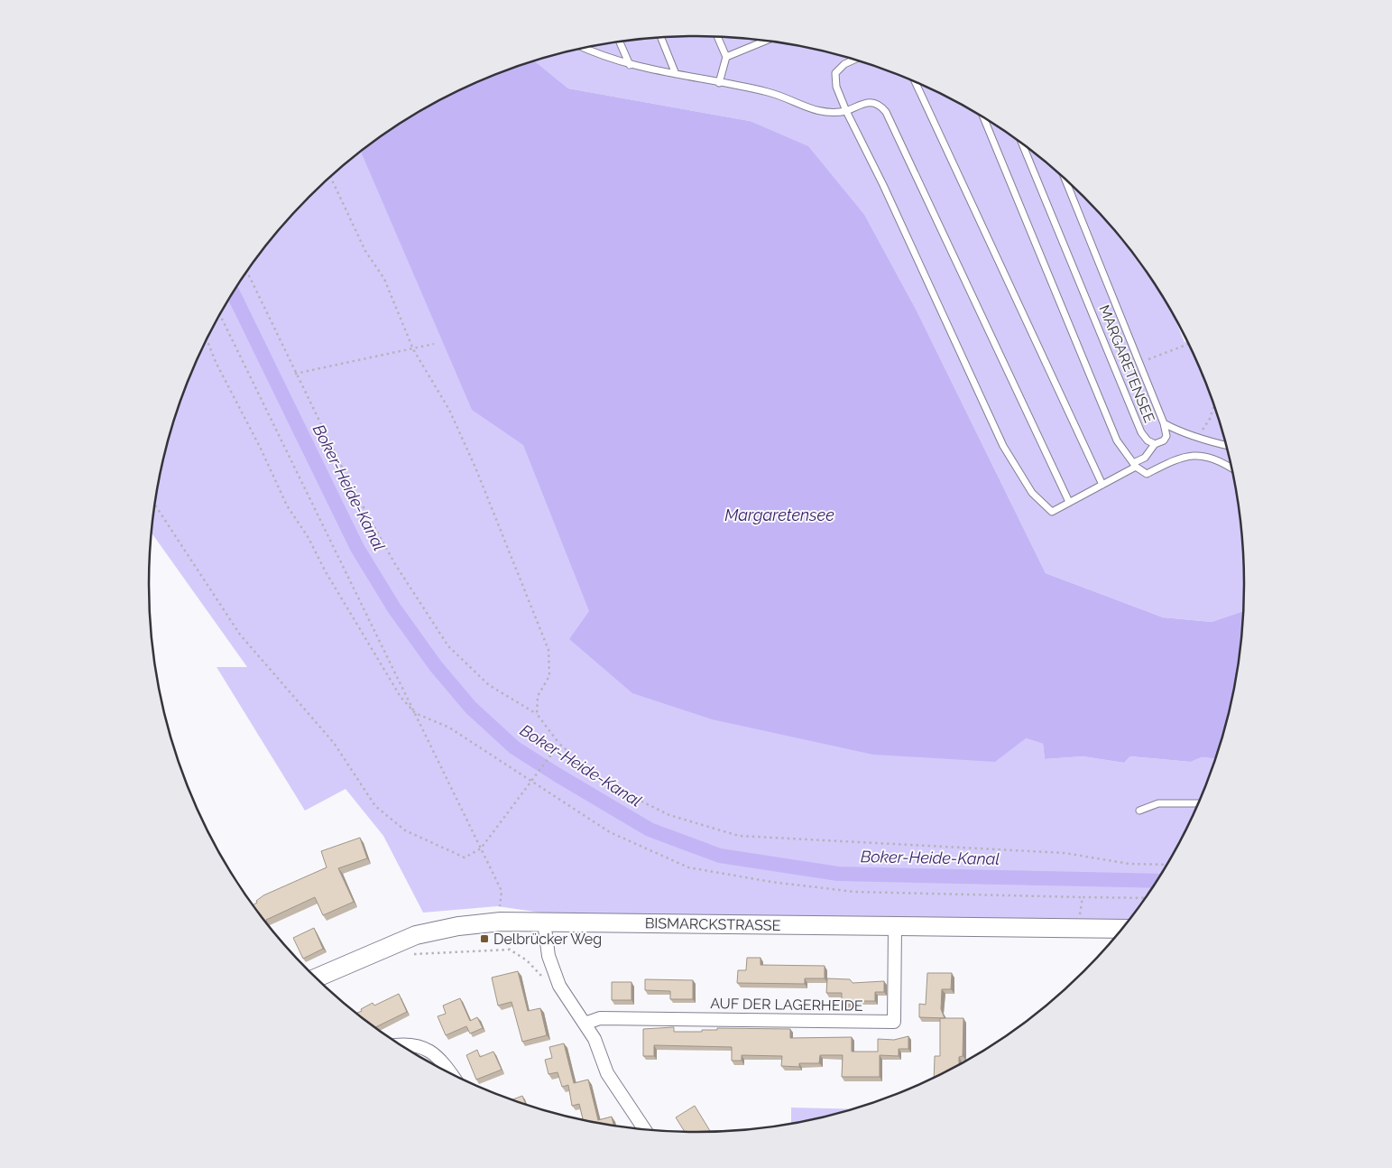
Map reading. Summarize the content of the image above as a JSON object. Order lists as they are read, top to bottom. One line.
{"streets":{"main road":["BISMARCKSTRASSE"],"street":["AUF DER LAGERHEIDE"],"lane":["MARGARETENSEE"]},"crossings":[["BISMARCKSTRASSE","AUF DER LAGERHEIDE"]],"water":["Boker-Heide-Kanal","Margaretensee"],"places":{"transit":["Delbrücker Weg"]}}
